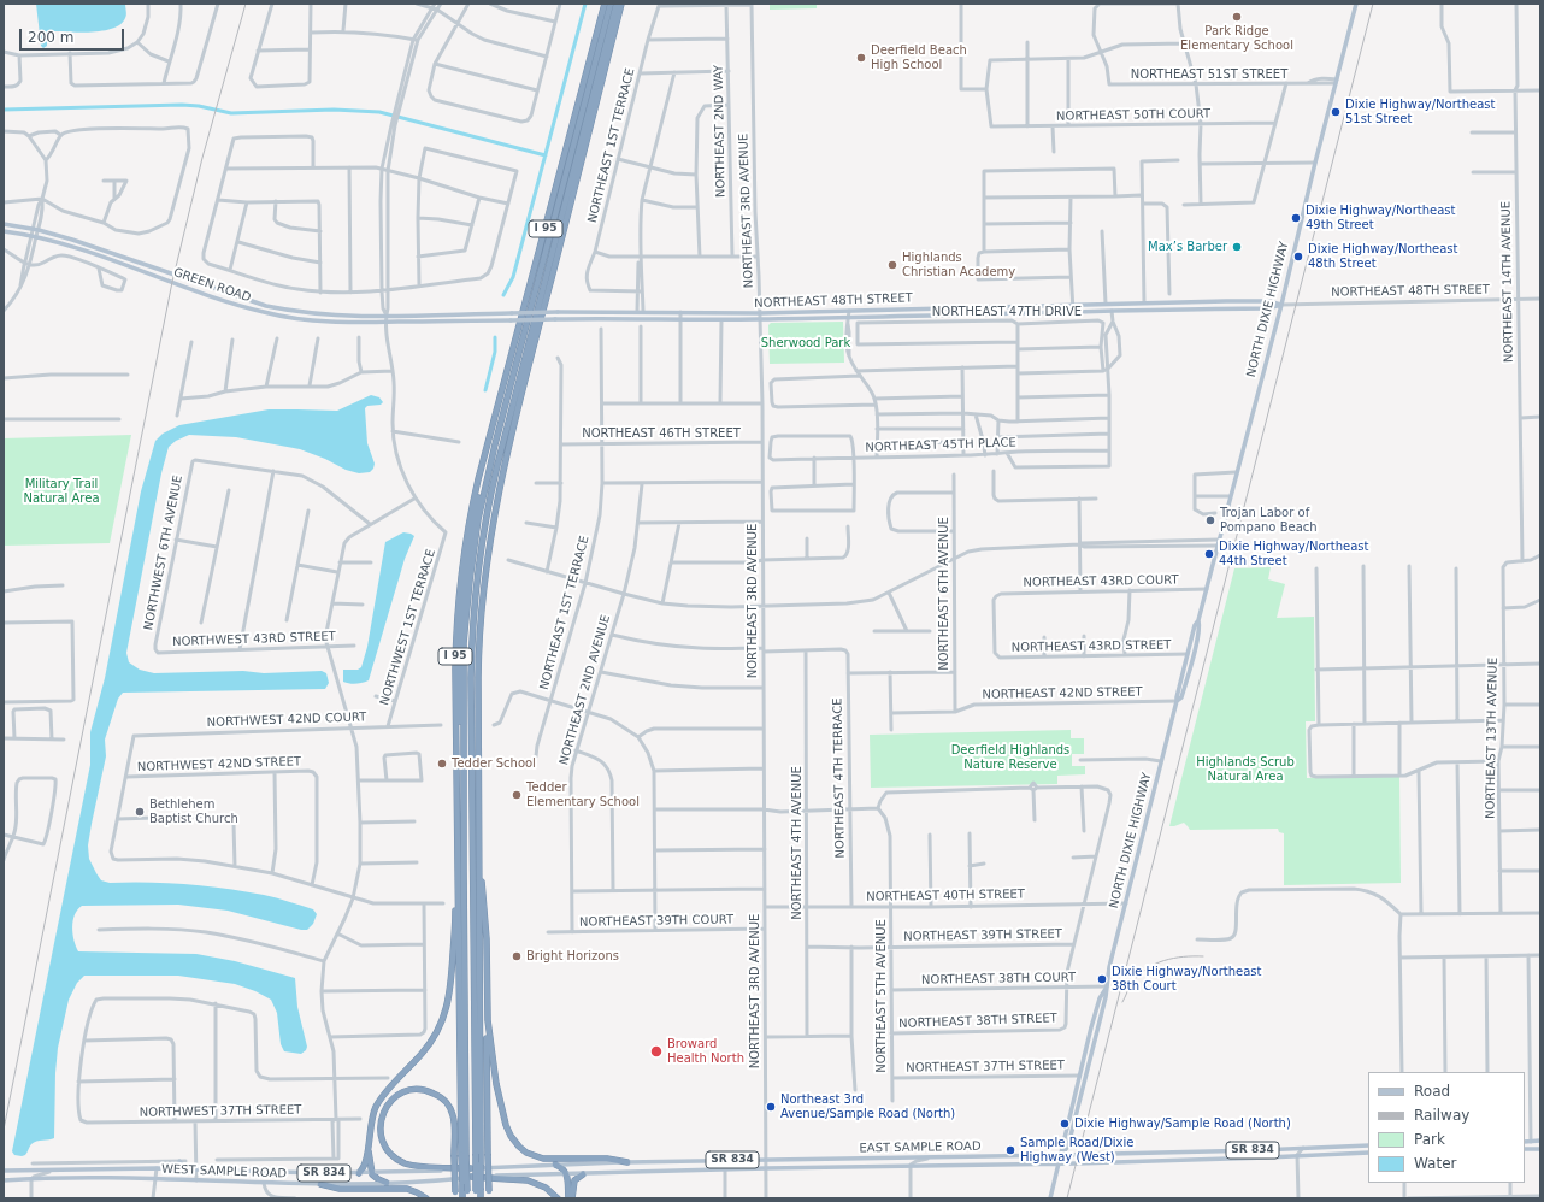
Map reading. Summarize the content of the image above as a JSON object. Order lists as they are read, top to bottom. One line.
{"streets":{"highway":["I 95"],"main road":["GREEN ROAD","NORTHEAST 48TH STREET","NORTH DIXIE HIGHWAY","EAST SAMPLE ROAD","SR 834","WEST SAMPLE ROAD"],"street":["NORTHEAST 51ST STREET","NORTHEAST 50TH COURT","NORTHEAST 2ND WAY","NORTHEAST 1ST TERRACE","NORTHEAST 3RD AVENUE","NORTHEAST 14TH AVENUE","NORTHEAST 47TH DRIVE","NORTHEAST 46TH STREET","NORTHEAST 45TH PLACE","NORTHWEST 6TH AVENUE","NORTHEAST 43RD COURT","NORTHEAST 6TH AVENUE","NORTHWEST 1ST TERRACE","NORTHWEST 43RD STREET","NORTHEAST 43RD STREET","NORTHEAST 2ND AVENUE","NORTHEAST 42ND STREET","NORTHWEST 42ND COURT","NORTHEAST 13TH AVENUE","NORTHWEST 42ND STREET","NORTHEAST 4TH TERRACE","NORTHEAST 4TH AVENUE","NORTHEAST 40TH STREET","NORTHEAST 39TH COURT","NORTHEAST 39TH STREET","NORTHEAST 38TH COURT","NORTHEAST 5TH AVENUE","NORTHEAST 38TH STREET","NORTHEAST 37TH STREET","NORTHWEST 37TH STREET"]},"crossings":[["NORTHEAST 51ST STREET","NORTH DIXIE HIGHWAY"],["NORTHEAST 2ND WAY","NORTHEAST 1ST TERRACE"],["NORTHEAST 1ST TERRACE","NORTHEAST 46TH STREET"],["NORTHEAST 3RD AVENUE","NORTHEAST 48TH STREET"],["NORTHEAST 3RD AVENUE","NORTHEAST 46TH STREET"],["NORTHEAST 3RD AVENUE","NORTHEAST 40TH STREET"],["NORTHEAST 3RD AVENUE","NORTHEAST 39TH COURT"],["NORTHEAST 3RD AVENUE","EAST SAMPLE ROAD"],["NORTHEAST 14TH AVENUE","NORTHEAST 48TH STREET"],["NORTHEAST 14TH AVENUE","NORTHEAST 13TH AVENUE"],["GREEN ROAD","NORTHEAST 48TH STREET"],["NORTHEAST 48TH STREET","NORTH DIXIE HIGHWAY"],["NORTH DIXIE HIGHWAY","NORTHEAST 43RD COURT"],["NORTH DIXIE HIGHWAY","NORTHEAST 43RD STREET"],["NORTH DIXIE HIGHWAY","NORTHEAST 42ND STREET"],["NORTH DIXIE HIGHWAY","NORTHEAST 40TH STREET"],["NORTH DIXIE HIGHWAY","NORTHEAST 38TH COURT"],["NORTH DIXIE HIGHWAY","NORTHEAST 37TH STREET"],["NORTH DIXIE HIGHWAY","EAST SAMPLE ROAD"],["NORTHWEST 6TH AVENUE","NORTHWEST 43RD STREET"],["NORTHEAST 43RD COURT","NORTHEAST 43RD STREET"],["NORTHEAST 6TH AVENUE","NORTHEAST 42ND STREET"],["NORTHWEST 1ST TERRACE","NORTHWEST 42ND COURT"],["NORTHEAST 2ND AVENUE","NORTHEAST 39TH COURT"],["NORTHWEST 42ND COURT","NORTHWEST 42ND STREET"],["NORTHEAST 4TH TERRACE","NORTHEAST 4TH AVENUE"],["NORTHEAST 4TH TERRACE","NORTHEAST 40TH STREET"],["NORTHEAST 4TH AVENUE","NORTHEAST 40TH STREET"],["NORTHEAST 4TH AVENUE","NORTHEAST 39TH STREET"],["NORTHEAST 40TH STREET","NORTHEAST 5TH AVENUE"],["NORTHEAST 39TH STREET","NORTHEAST 5TH AVENUE"],["NORTHEAST 38TH COURT","NORTHEAST 5TH AVENUE"],["NORTHEAST 38TH COURT","NORTHEAST 38TH STREET"],["NORTHEAST 5TH AVENUE","NORTHEAST 38TH STREET"],["NORTHEAST 5TH AVENUE","NORTHEAST 37TH STREET"],["EAST SAMPLE ROAD","WEST SAMPLE ROAD"]],"parks":["Sherwood Park","Military Trail Natural Area","Deerfield Highlands Nature Reserve","Highlands Scrub Natural Area"],"places":["Park Ridge Elementary School","Deerfield Beach High School","Dixie Highway/Northeast 51st Street","Dixie Highway/Northeast 49th Street","Max’s Barber","Dixie Highway/Northeast 48th Street","Highlands Christian Academy","Trojan Labor of Pompano Beach","Dixie Highway/Northeast 44th Street","Tedder School","Tedder Elementary School","Bethlehem Baptist Church","Bright Horizons","Dixie Highway/Northeast 38th Court","Broward Health North","Northeast 3rd Avenue/Sample Road (North)","Dixie Highway/Sample Road (North)","Sample Road/Dixie Highway (West)"],"legend":["Road","Railway","Park","Water"],"scale_bar":"200 m"}
